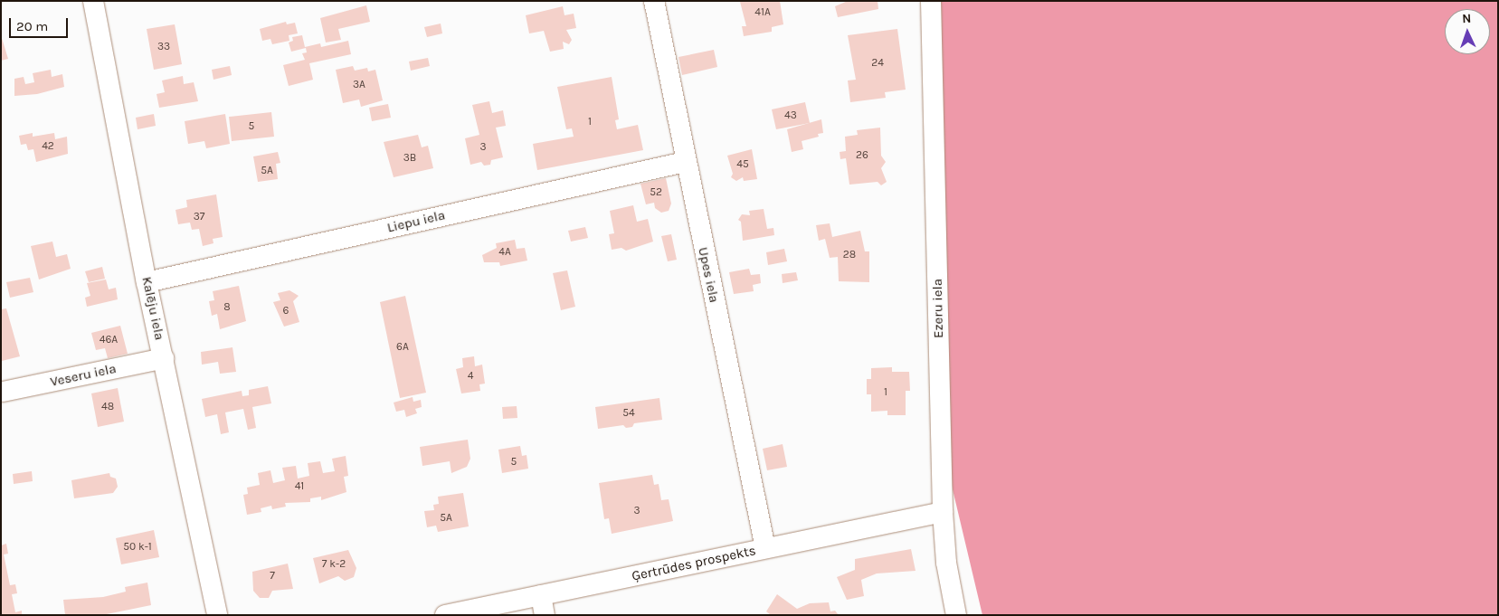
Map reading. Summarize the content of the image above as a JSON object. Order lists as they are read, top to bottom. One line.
{"streets":{"street":["Liepu iela","Upes iela","Kalēju iela","Ezeru iela","Veseru iela","Ģertrūdes prospekts"]},"crossings":[["Liepu iela","Upes iela"],["Liepu iela","Kalēju iela"],["Upes iela","Ģertrūdes prospekts"],["Kalēju iela","Veseru iela"],["Ezeru iela","Ģertrūdes prospekts"]],"house_numbers":["41A","33","24","3A","43","1","5","42","3","26","3B","45","5A","52","37","4A","28","8","6","46A","6A","4","1","48","54","5","41","3","5A","50 k-1","7 k-2","7"],"scale_bar":"20 m","north":"top"}
